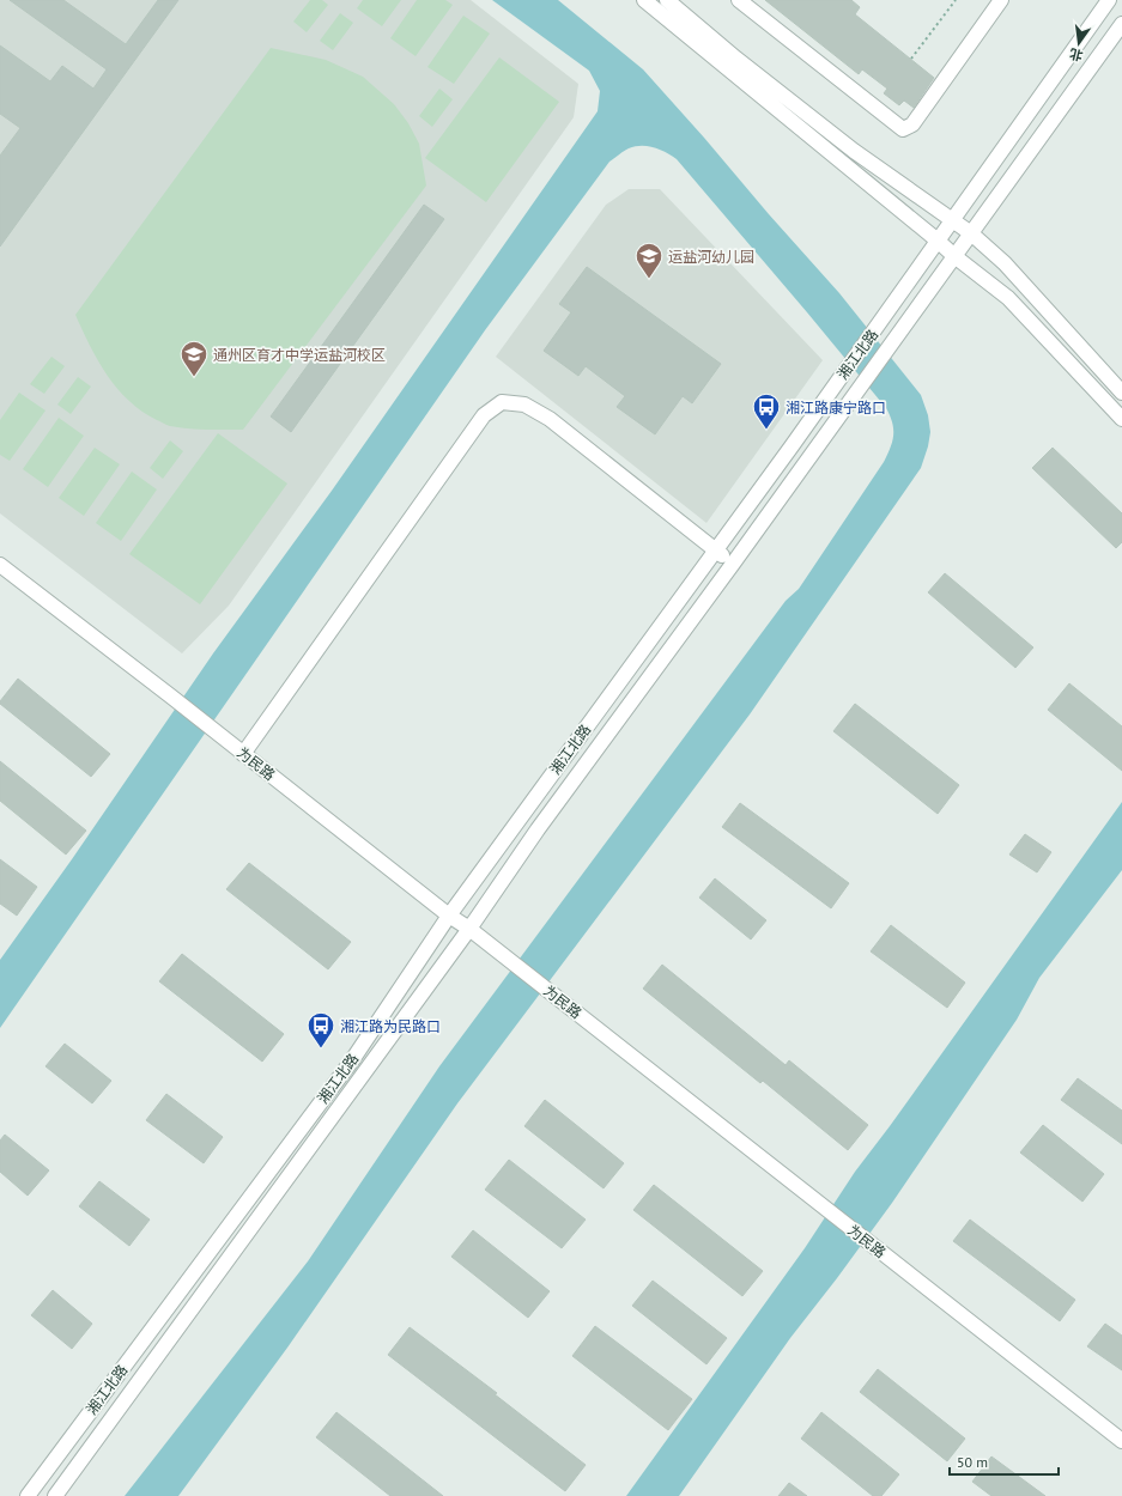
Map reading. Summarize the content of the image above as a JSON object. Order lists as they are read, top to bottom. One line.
{"streets":{"street":["湘江北路","为民路"]},"crossings":[["湘江北路","为民路"]],"places":{"school or university":["运盐河幼儿园","通州区育才中学运盐河校区"],"bus stop":["湘江路康宁路口","湘江路为民路口"]},"scale_bar":"50 m","north":"bottom"}
